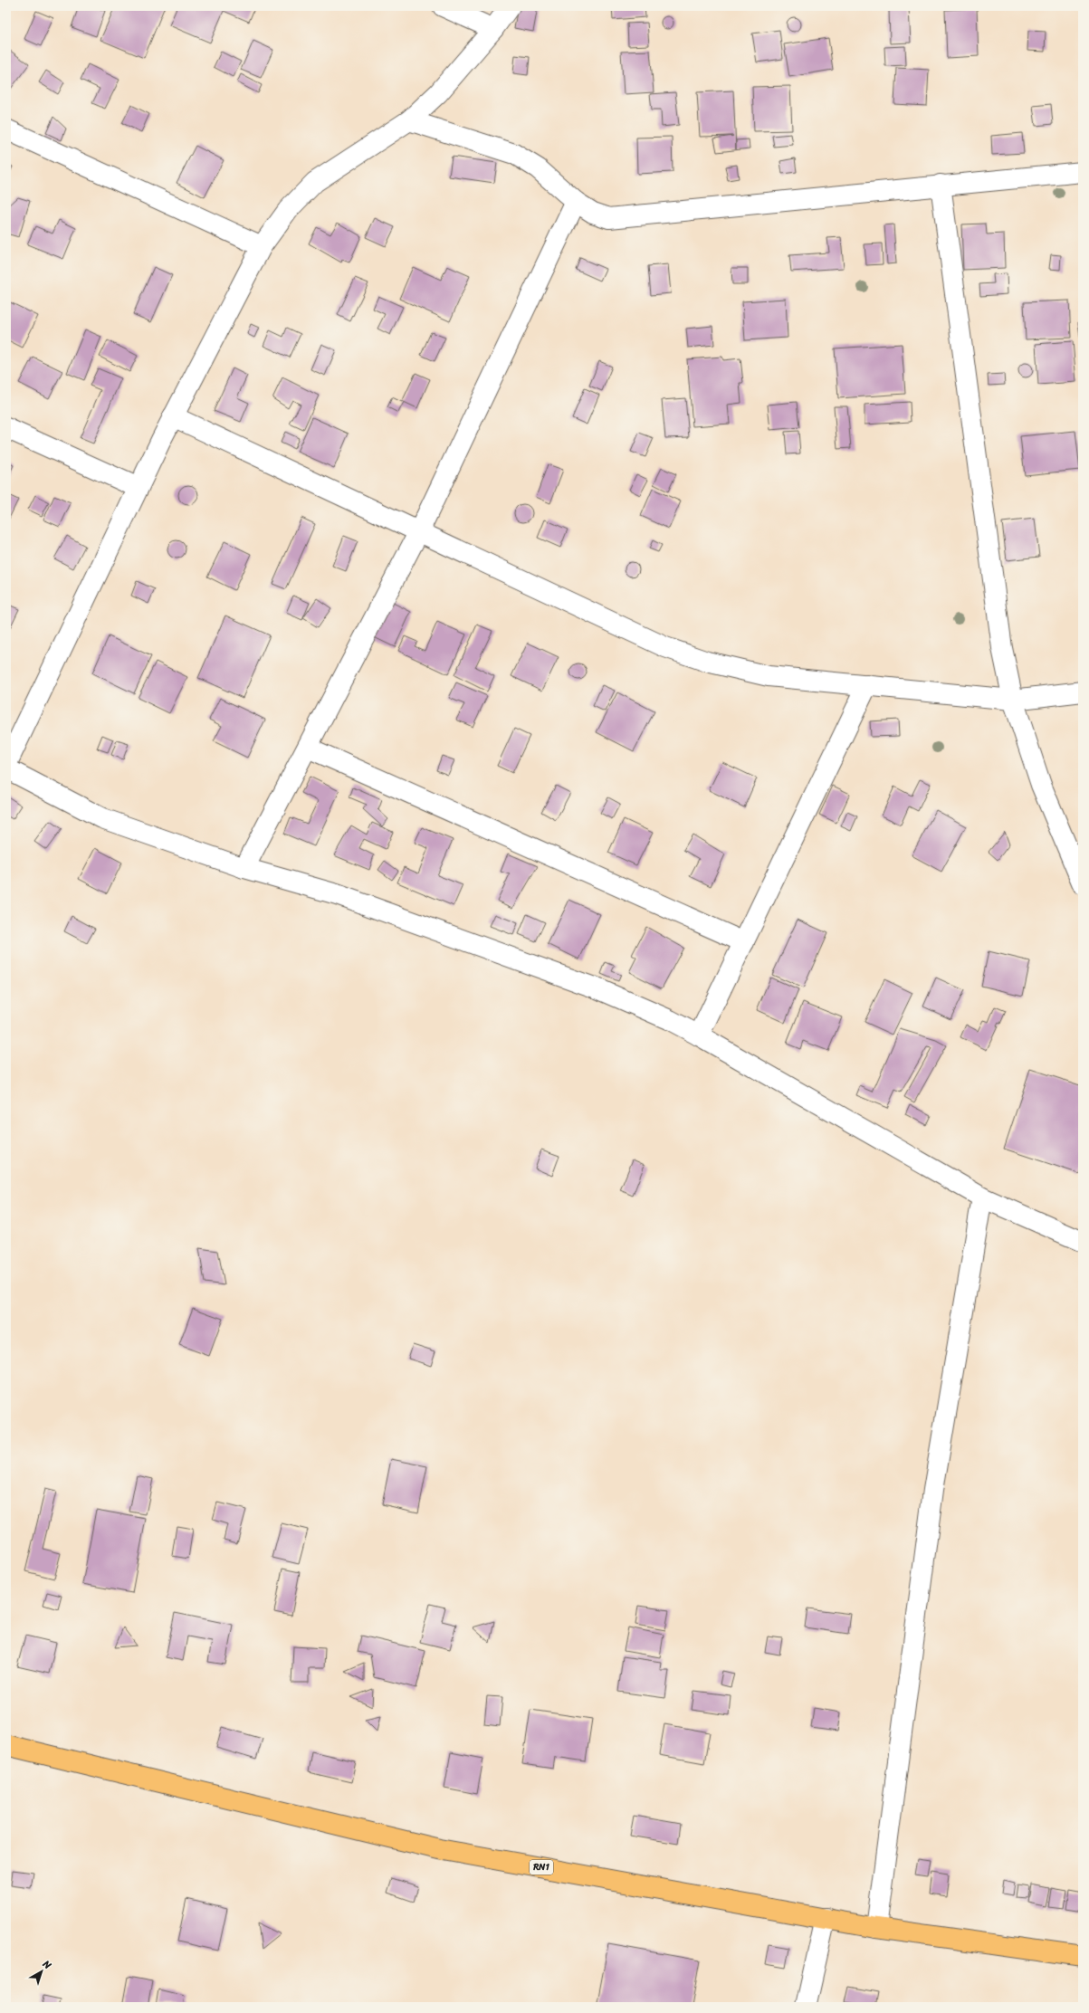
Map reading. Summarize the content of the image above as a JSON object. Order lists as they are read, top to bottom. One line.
{"streets":{"highway":["RN1"]},"north":"top right"}
